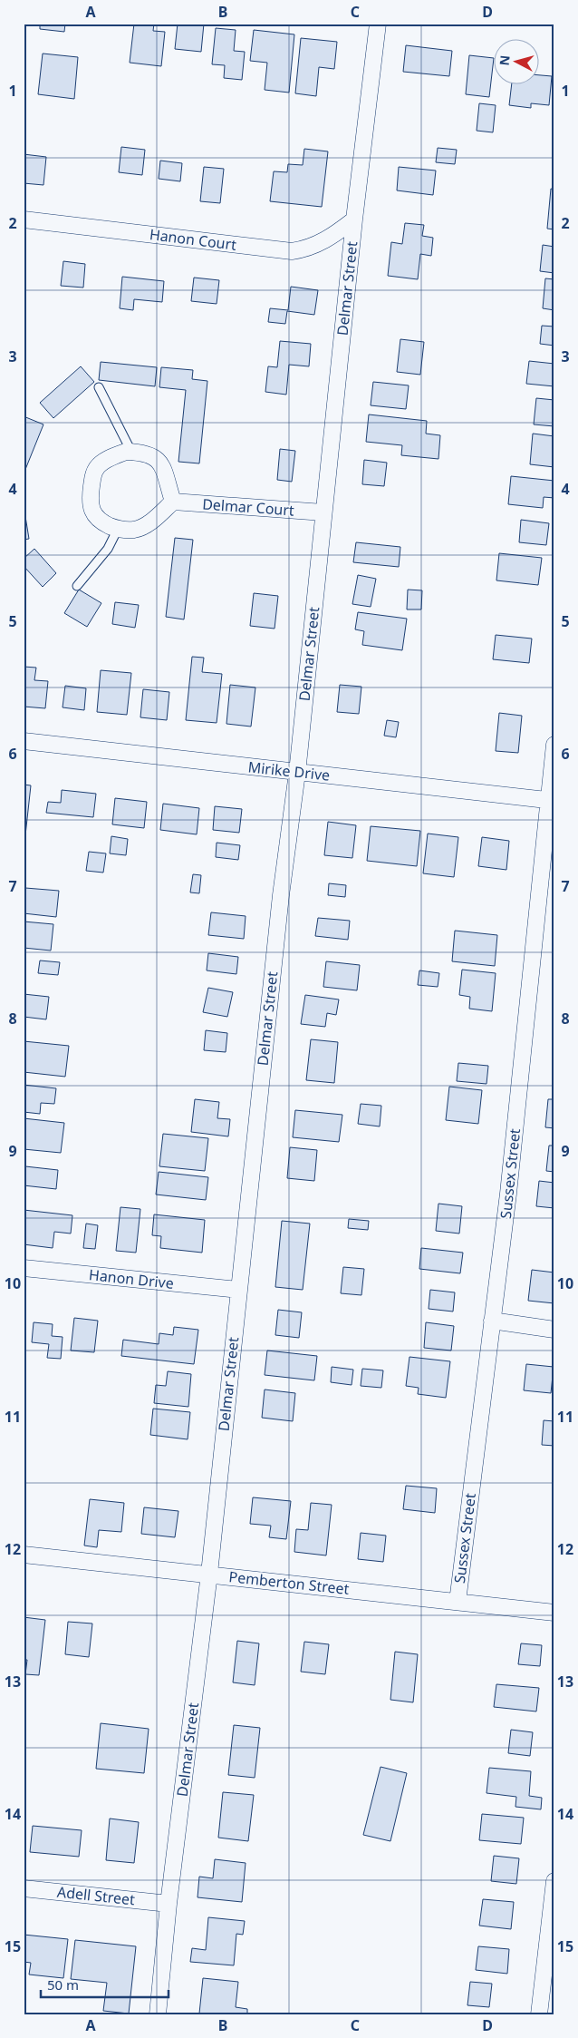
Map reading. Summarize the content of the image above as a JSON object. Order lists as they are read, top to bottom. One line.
{"streets":{"street":["Hanon Court","Delmar Street","Delmar Court","Mirike Drive","Sussex Street","Hanon Drive","Pemberton Street","Adell Street"]},"crossings":[["Hanon Court","Delmar Street"],["Delmar Street","Delmar Court"],["Delmar Street","Mirike Drive"],["Delmar Street","Hanon Drive"],["Delmar Street","Pemberton Street"],["Delmar Street","Adell Street"],["Mirike Drive","Sussex Street"],["Sussex Street","Pemberton Street"]],"scale_bar":"50 m","north":"left","grid":{"columns":["A","B","C","D"],"rows":["1","2","3","4","5","6","7","8","9","10","11","12","13","14","15"]}}
